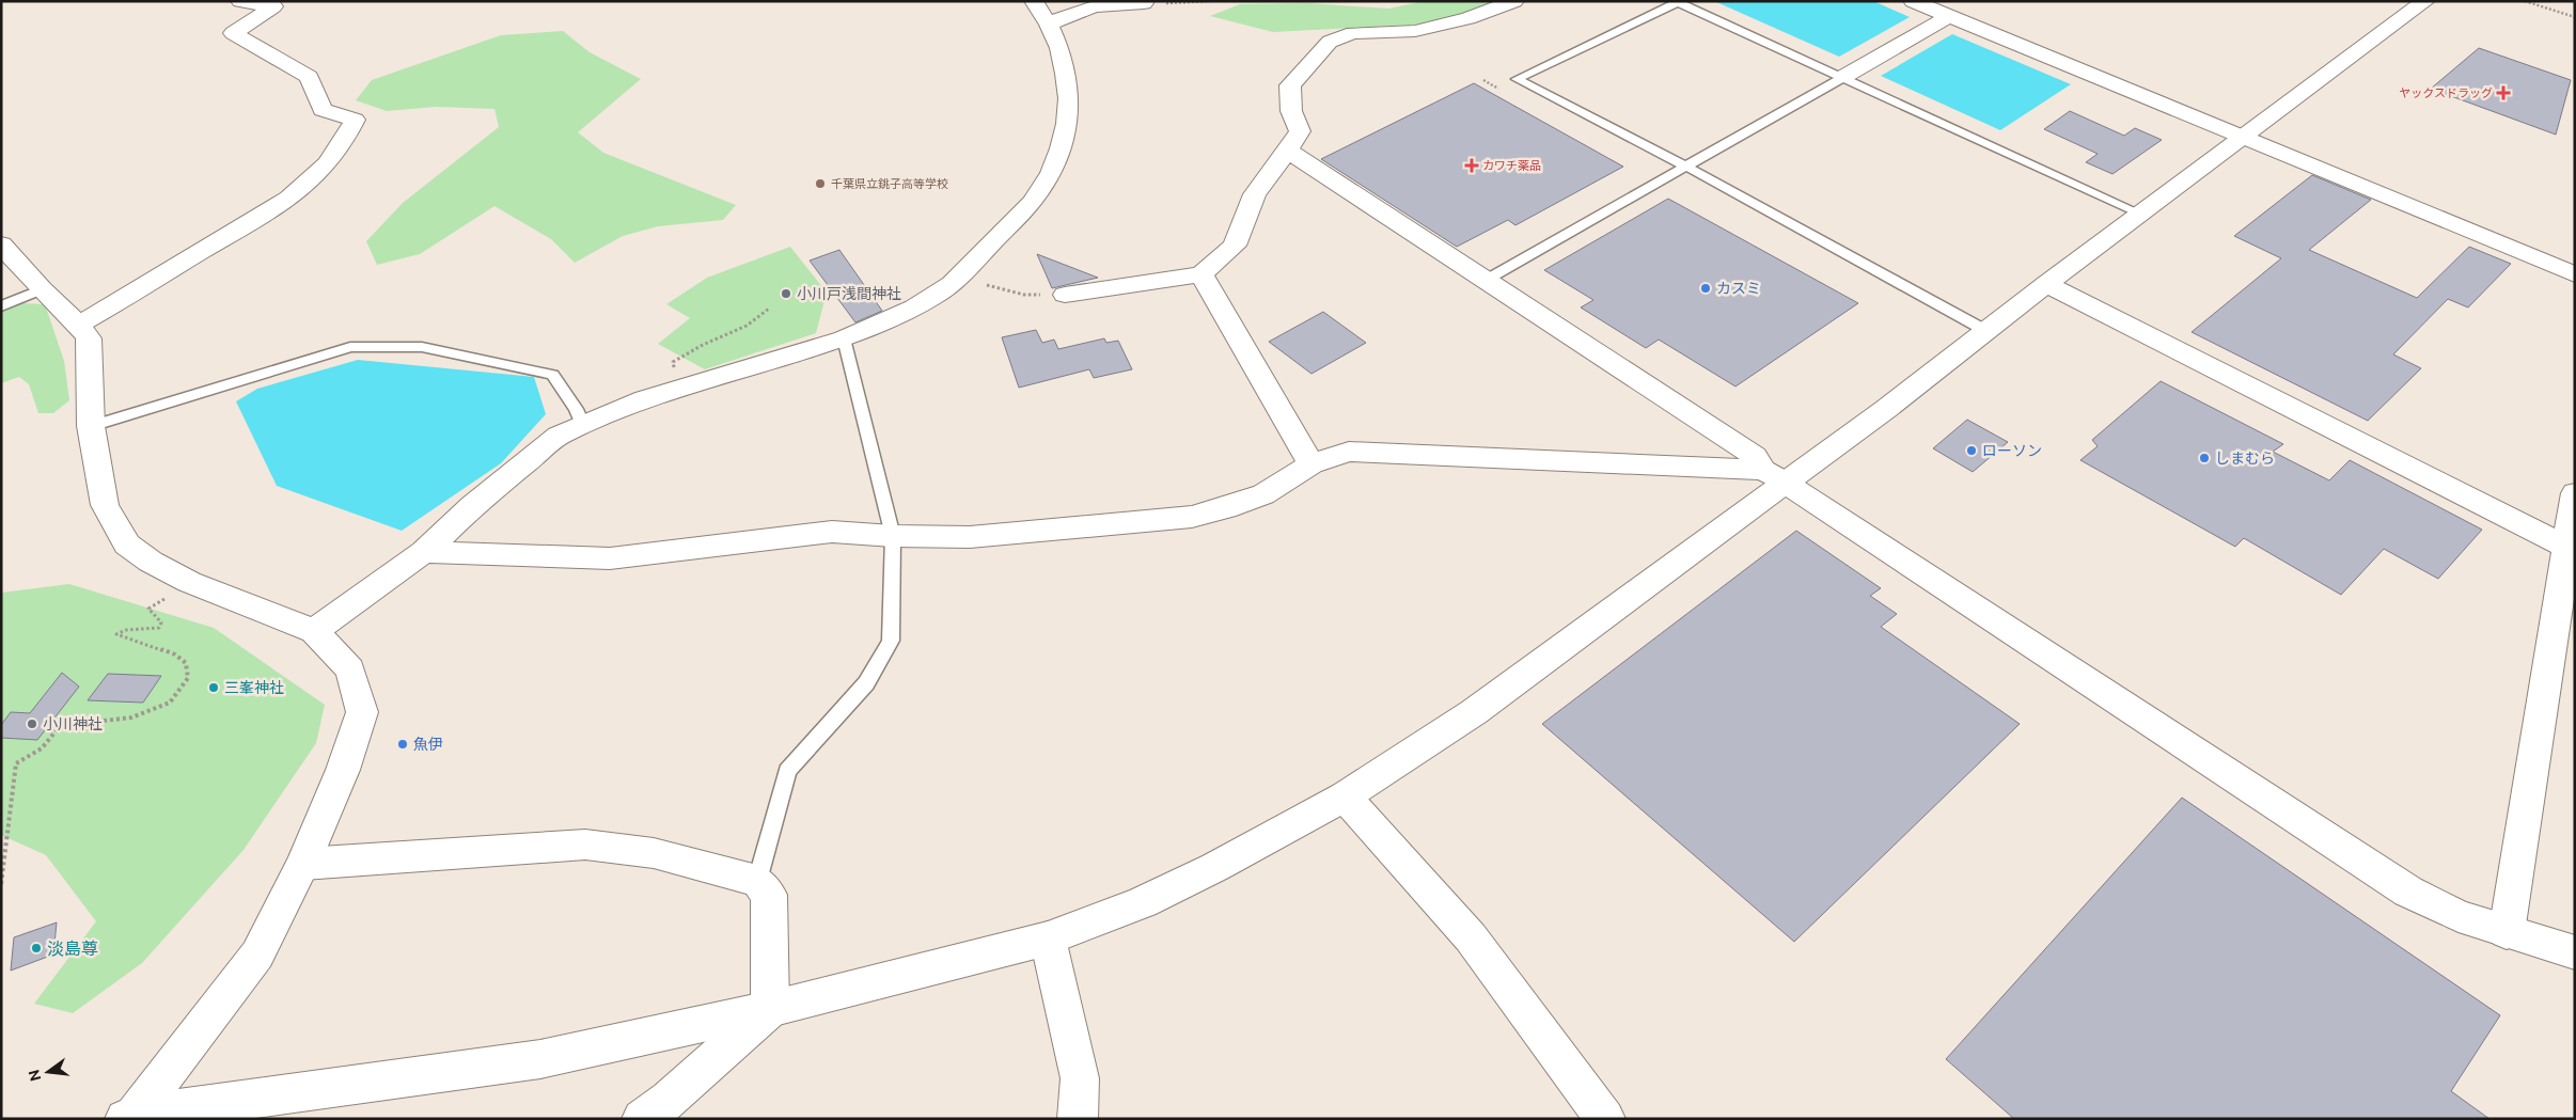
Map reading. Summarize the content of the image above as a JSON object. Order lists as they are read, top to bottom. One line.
{"places":{"health":["ヤックスドラッグ","カワチ薬品"],"other":["千葉県立銚子高等学校","カスミ","小川戸浅間神社","ローソン","しまむら","三峯神社","小川神社","魚伊","淡島尊"]},"north":"left"}
